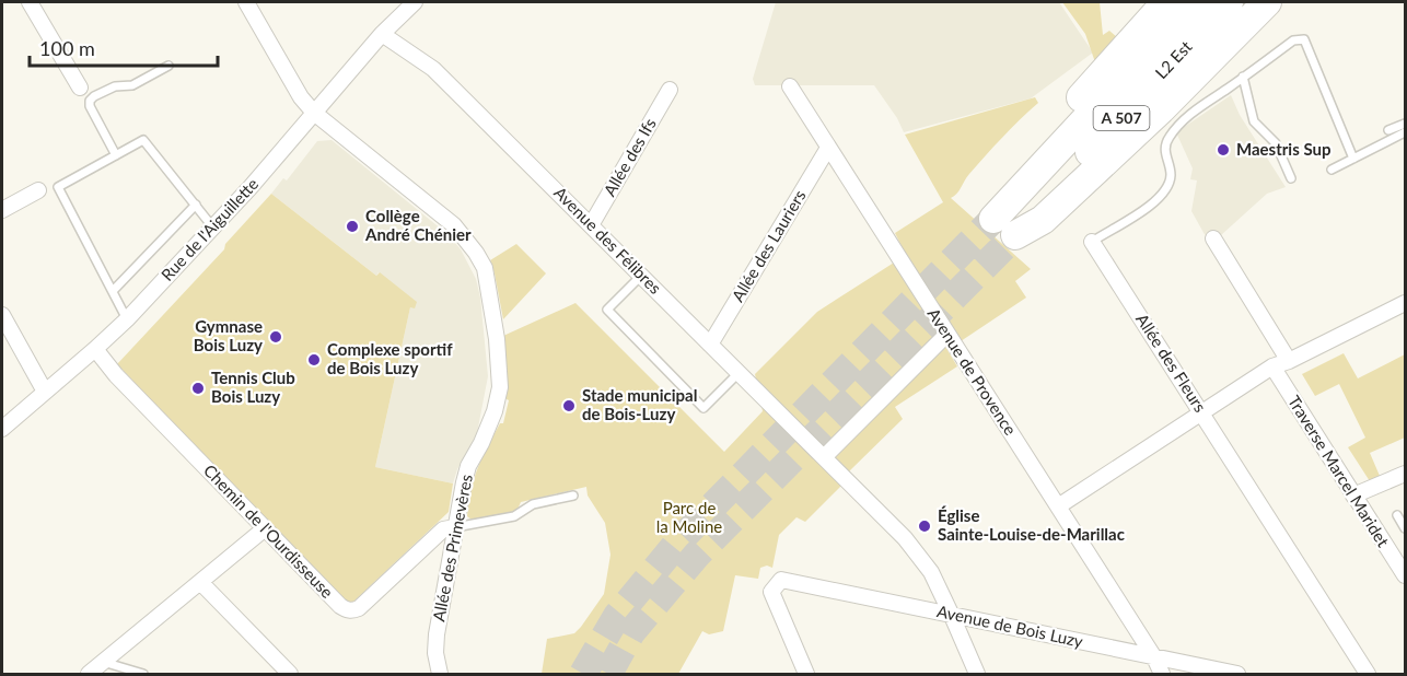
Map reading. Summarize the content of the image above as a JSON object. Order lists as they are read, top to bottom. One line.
{"streets":{"highway":["L2 Est","A 507"],"street":["Allée des Ifs","Rue de l'Aiguillette","Avenue des Félibres","Allée des Lauriers","Allée des Fleurs","Avenue de Provence","Traverse Marcel Maridet","Chemin de l'Ourdisseuse","Allée des Primevères","Avenue de Bois Luzy"]},"crossings":[["Allée des Ifs","Avenue des Félibres"],["Rue de l'Aiguillette","Avenue des Félibres"],["Rue de l'Aiguillette","Chemin de l'Ourdisseuse"],["Rue de l'Aiguillette","Allée des Primevères"],["Avenue des Félibres","Allée des Lauriers"],["Avenue des Félibres","Avenue de Bois Luzy"],["Allée des Lauriers","Avenue de Provence"],["Avenue de Provence","Avenue de Bois Luzy"],["Chemin de l'Ourdisseuse","Allée des Primevères"]],"parks":["Parc de la Moline"],"places":["Maestris Sup","Collège André Chénier","Gymnase Bois Luzy","Complexe sportif de Bois Luzy","Tennis Club Bois Luzy","Stade municipal de Bois-Luzy","Église Sainte-Louise-de-Marillac"],"scale_bar":"100 m"}
